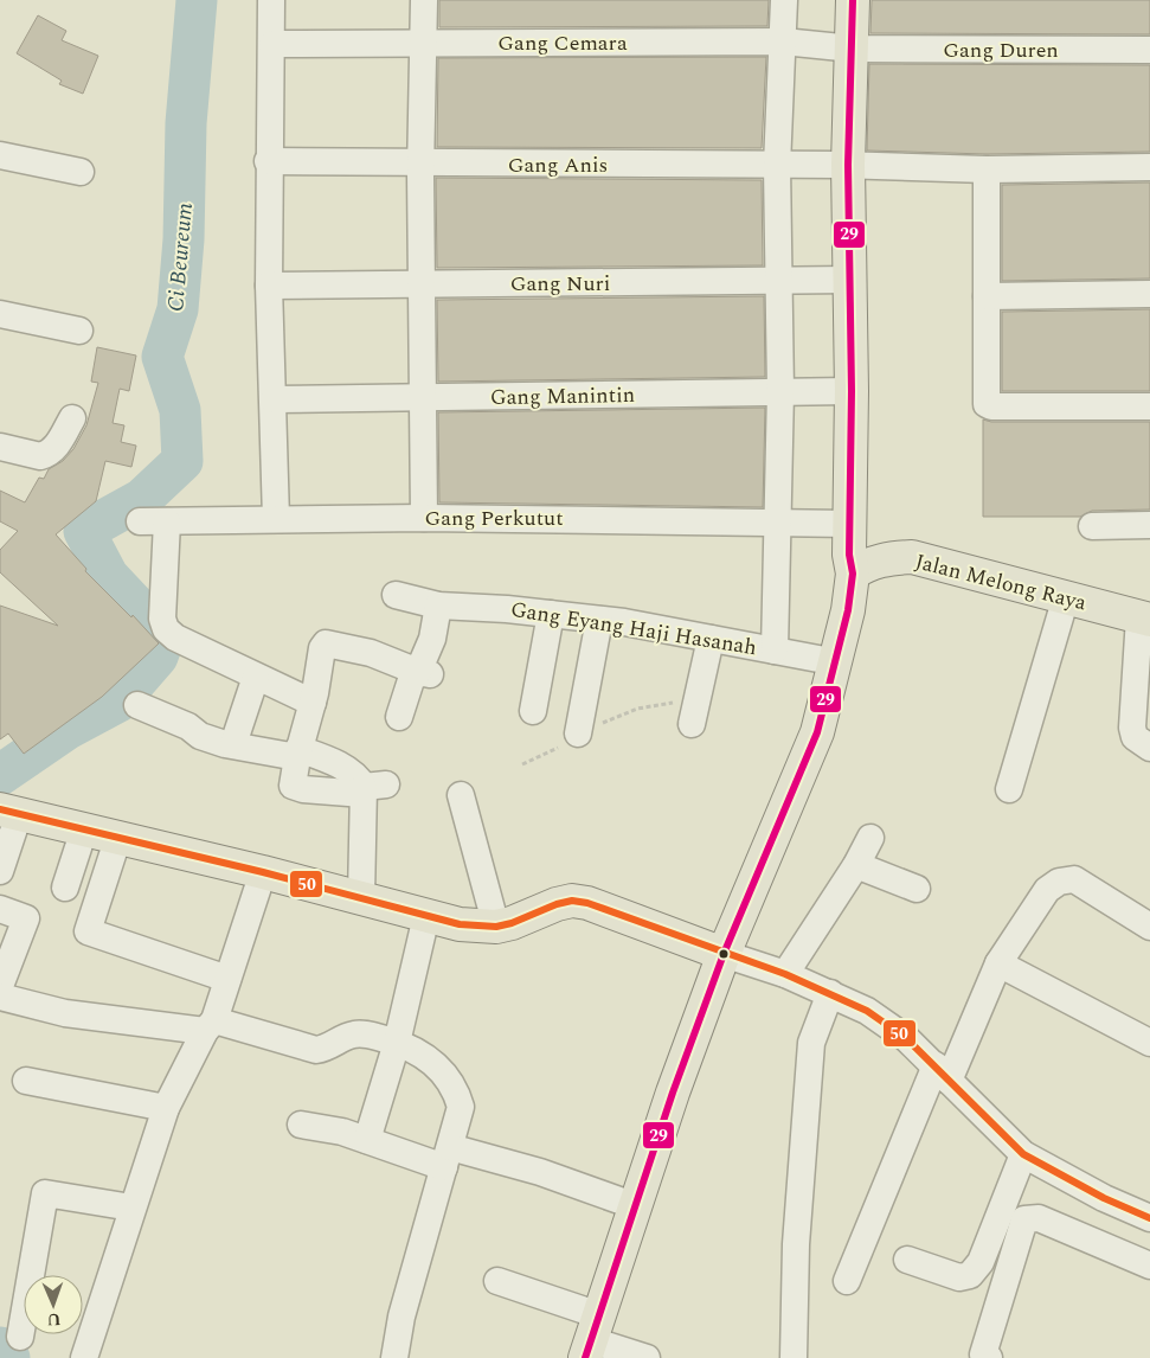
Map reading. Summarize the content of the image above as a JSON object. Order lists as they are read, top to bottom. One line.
{"streets":{"main road":["Jalan Melong Raya"],"street":["Gang Cemara","Gang Duren","Gang Anis","Gang Nuri","Gang Manintin","Gang Perkutut","Gang Eyang Haji Hasanah"]},"crossings":[["Gang Cemara","Gang Duren"]],"water":["Ci Beureum"],"lines":["transit line 29","transit line 50"],"north":"bottom"}
